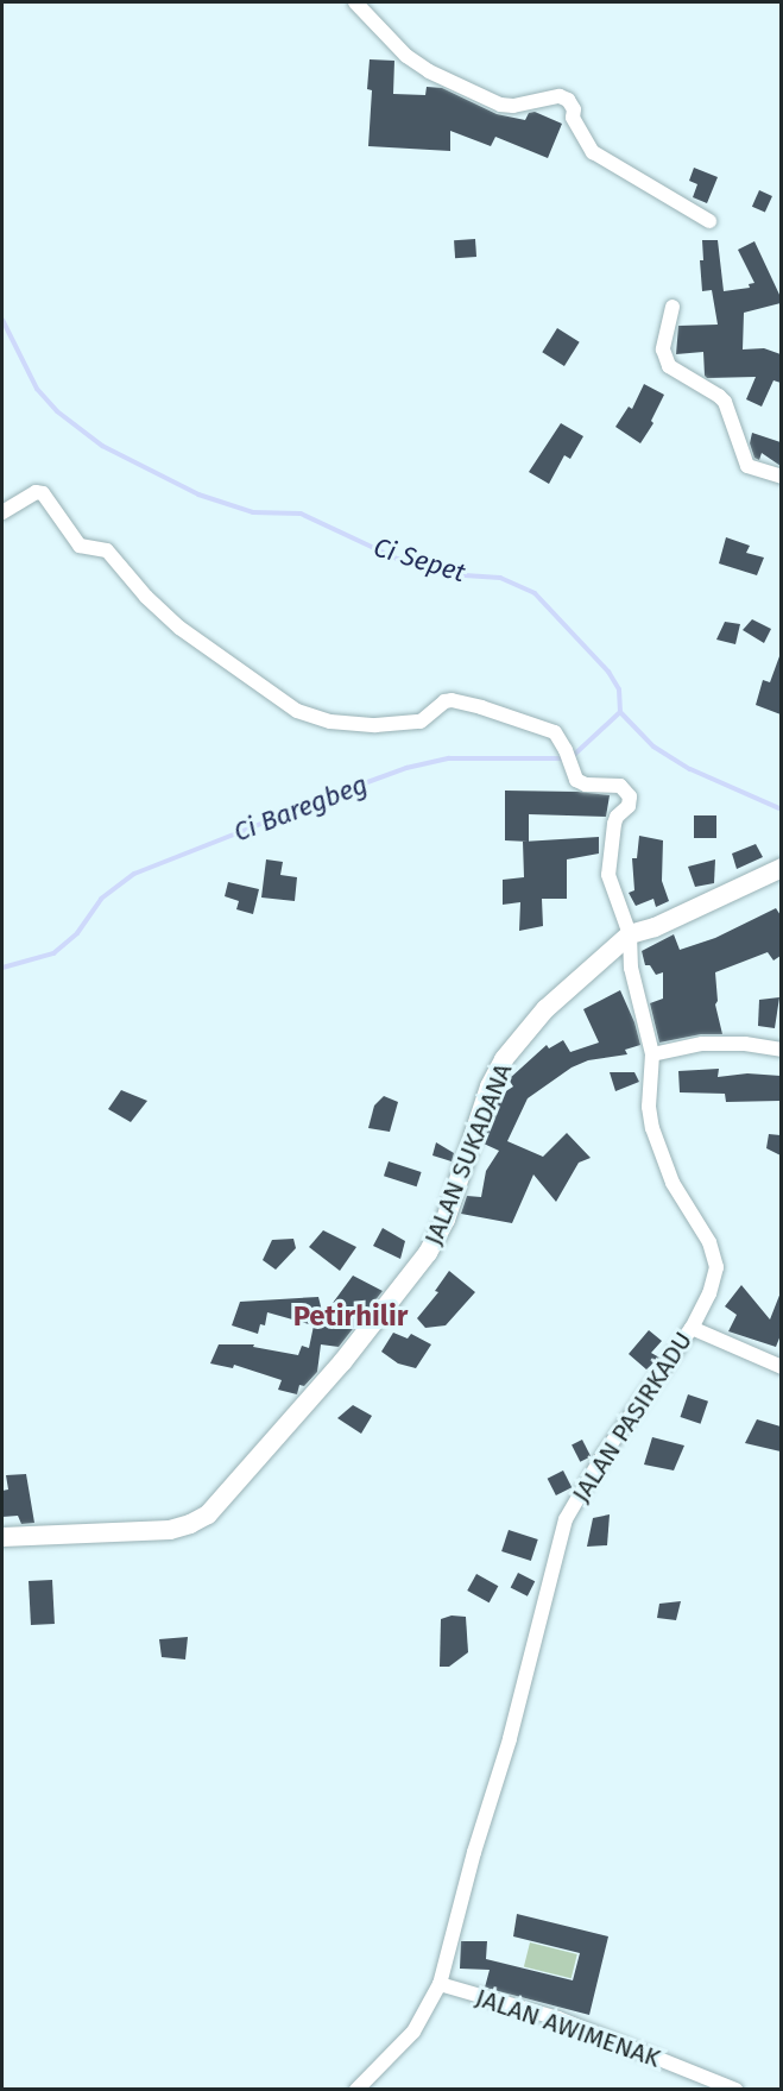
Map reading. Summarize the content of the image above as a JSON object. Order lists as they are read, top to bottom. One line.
{"streets":{"main road":["JALAN SUKADANA"],"street":["JALAN PASIRKADU","JALAN AWIMENAK"]},"crossings":[["JALAN SUKADANA","JALAN PASIRKADU"],["JALAN PASIRKADU","JALAN AWIMENAK"]],"districts":["Petirhilir"],"water":["Ci Sepet","Ci Baregbeg"]}
